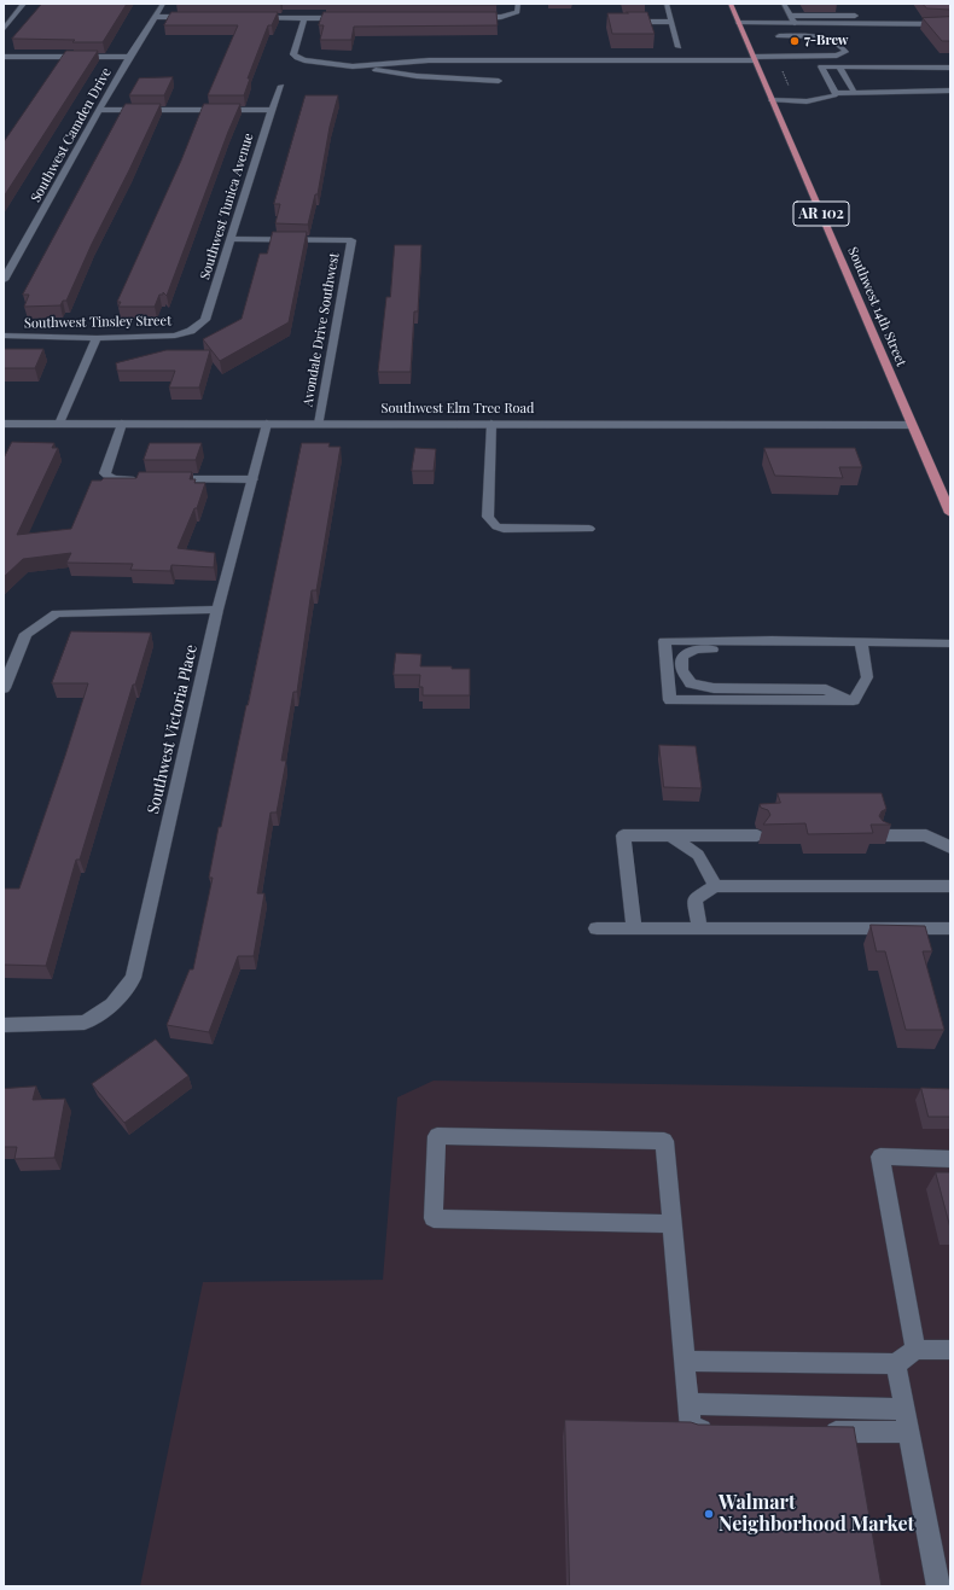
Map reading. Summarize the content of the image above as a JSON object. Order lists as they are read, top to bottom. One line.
{"streets":{"main road":["AR 102","Southwest 14th Street"],"street":["Southwest Camden Drive","Southwest Tunica Avenue","Southwest Tinsley Street","Avondale Drive Southwest","Southwest Elm Tree Road","Southwest Victoria Place"]},"crossings":[["Southwest Tunica Avenue","Southwest Tinsley Street"],["Southwest Tunica Avenue","Avondale Drive Southwest"],["Southwest 14th Street","Southwest Elm Tree Road"],["Avondale Drive Southwest","Southwest Elm Tree Road"],["Southwest Elm Tree Road","Southwest Victoria Place"]],"places":["7-Brew","Walmart Neighborhood Market"]}
